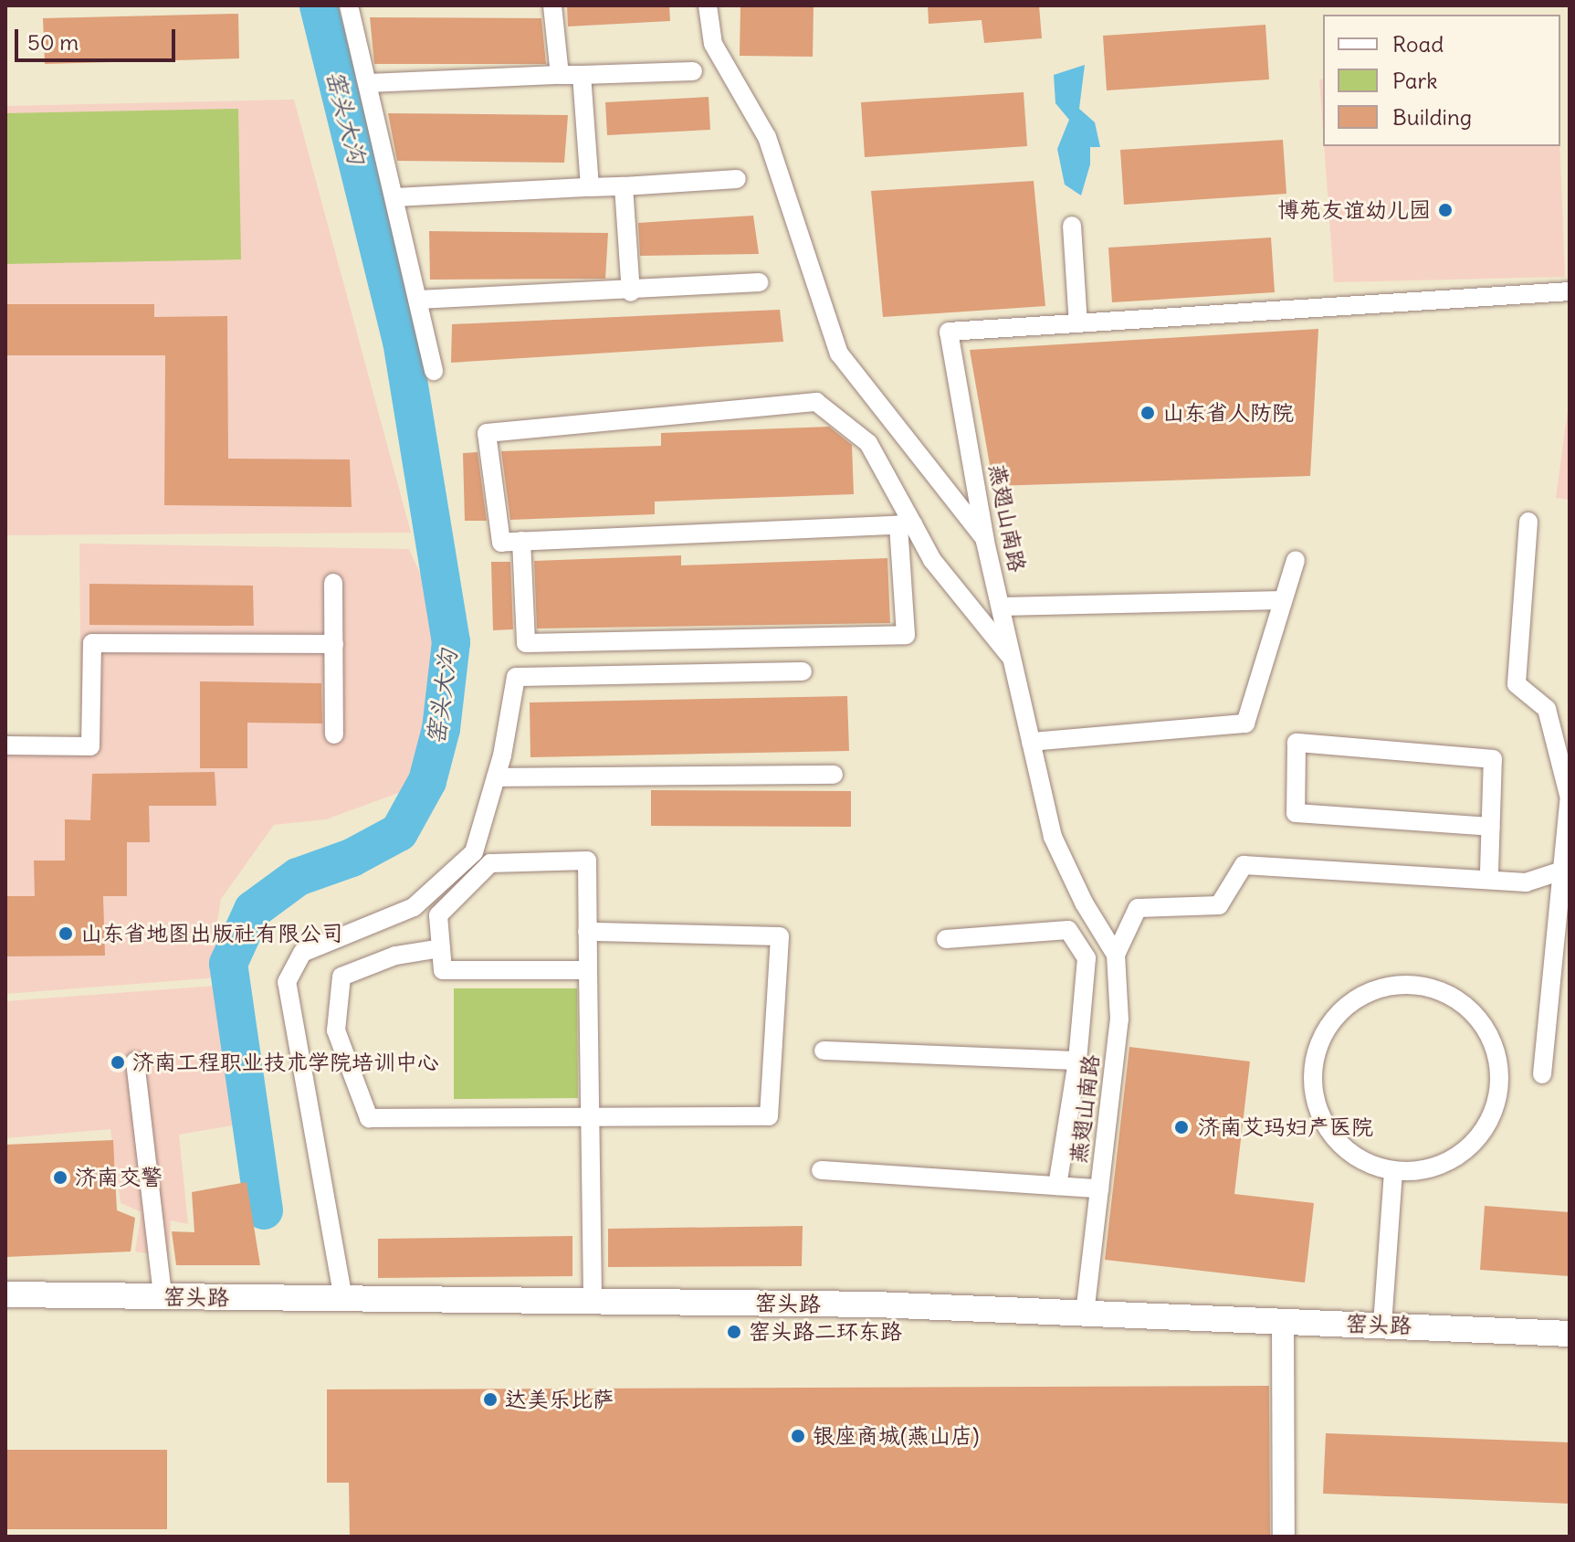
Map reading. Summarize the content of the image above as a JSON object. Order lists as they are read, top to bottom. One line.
{"streets":{"main road":["窑头路"],"street":["燕翅山南路"]},"crossings":[["燕翅山南路","窑头路"]],"water":["窑头大沟"],"places":["博苑友谊幼儿园","山东省人防院","山东省地图出版社有限公司","济南工程职业技术学院培训中心","济南艾玛妇产医院","济南交警","窑头路二环东路","达美乐比萨","银座商城(燕山店)"],"legend":["Road","Park","Building"],"scale_bar":"50 m"}
